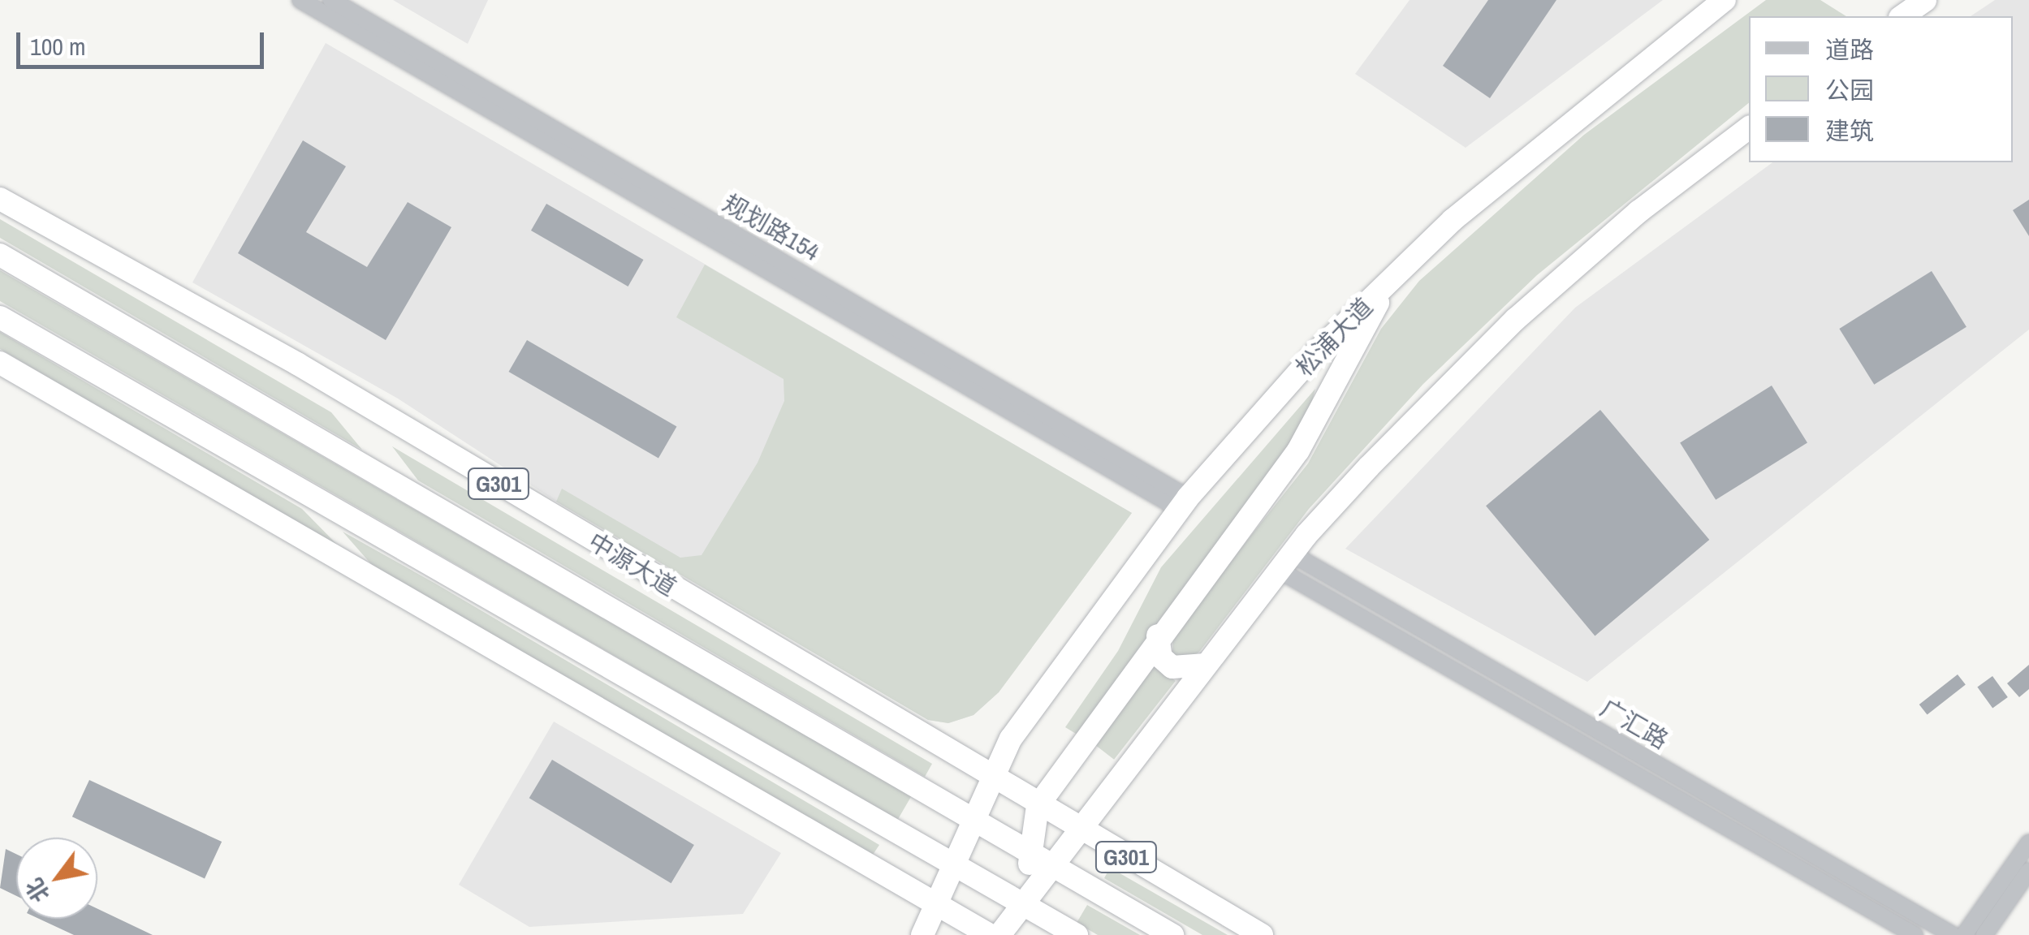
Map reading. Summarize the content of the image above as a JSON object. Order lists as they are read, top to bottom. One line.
{"streets":{"highway":["松浦大道","G301","中源大道"],"street":["规划路154","广汇路"]},"crossings":[["规划路154","松浦大道"],["松浦大道","中源大道"]],"legend":["道路","公园","建筑"],"scale_bar":"100 m","north":"bottom left"}
